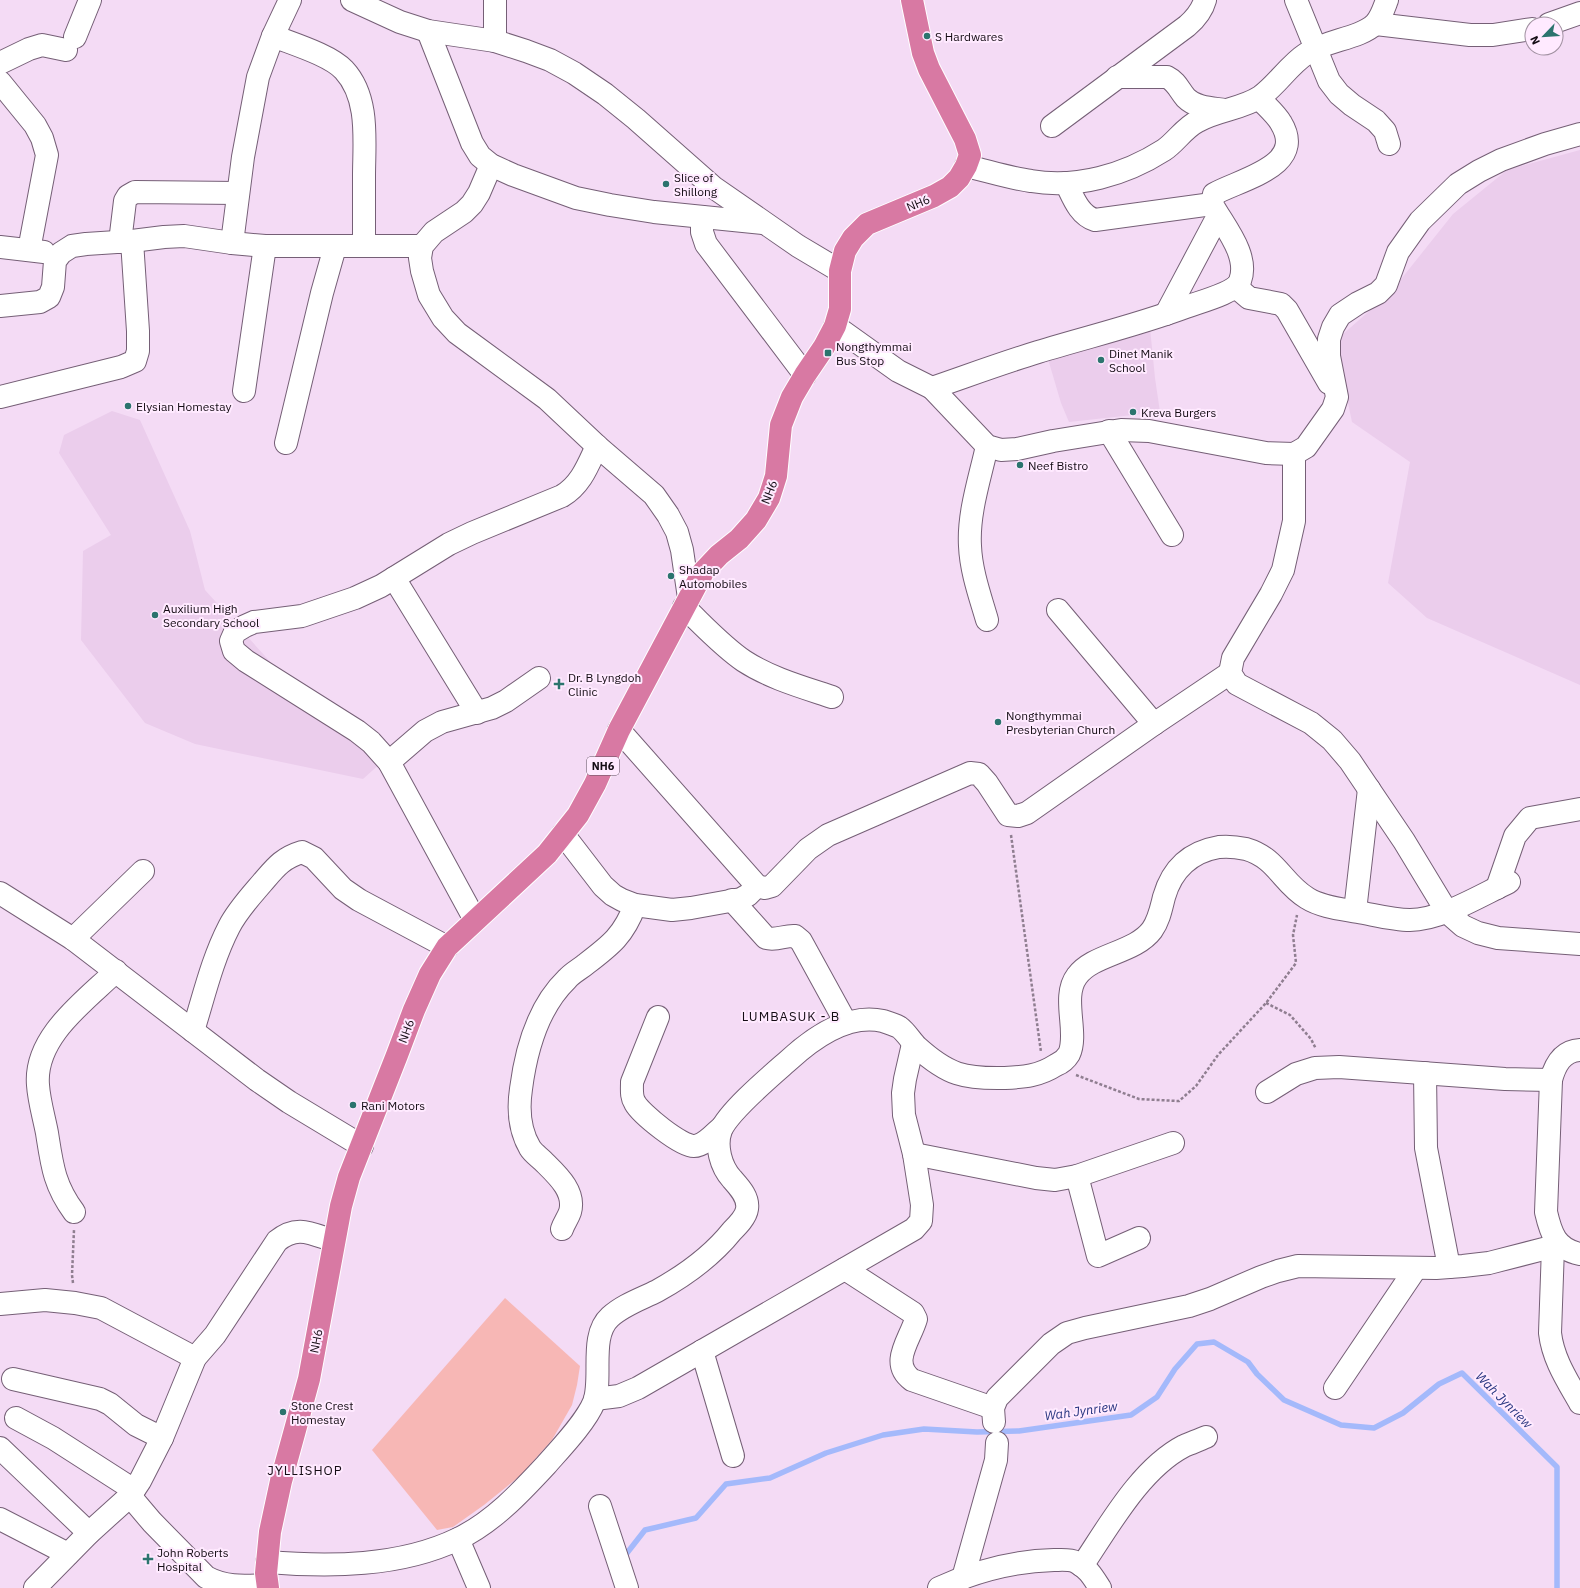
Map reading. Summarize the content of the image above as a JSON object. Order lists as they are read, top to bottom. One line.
{"streets":{"highway":["NH6"]},"districts":["LUMBASUK - B","JYLLISHOP"],"water":["Wah Jynriew"],"places":{"other":["S Hardwares","Slice of Shillong","Dinet Manik School","Elysian Homestay","Kreva Burgers","Neef Bistro","Shadap Automobiles","Auxilium High Secondary School","Nongthymmai Presbyterian Church","Rani Motors","Stone Crest Homestay"],"transit":["Nongthymmai Bus Stop"],"health":["Dr. B Lyngdoh Clinic","John Roberts Hospital"]},"north":"bottom left"}
